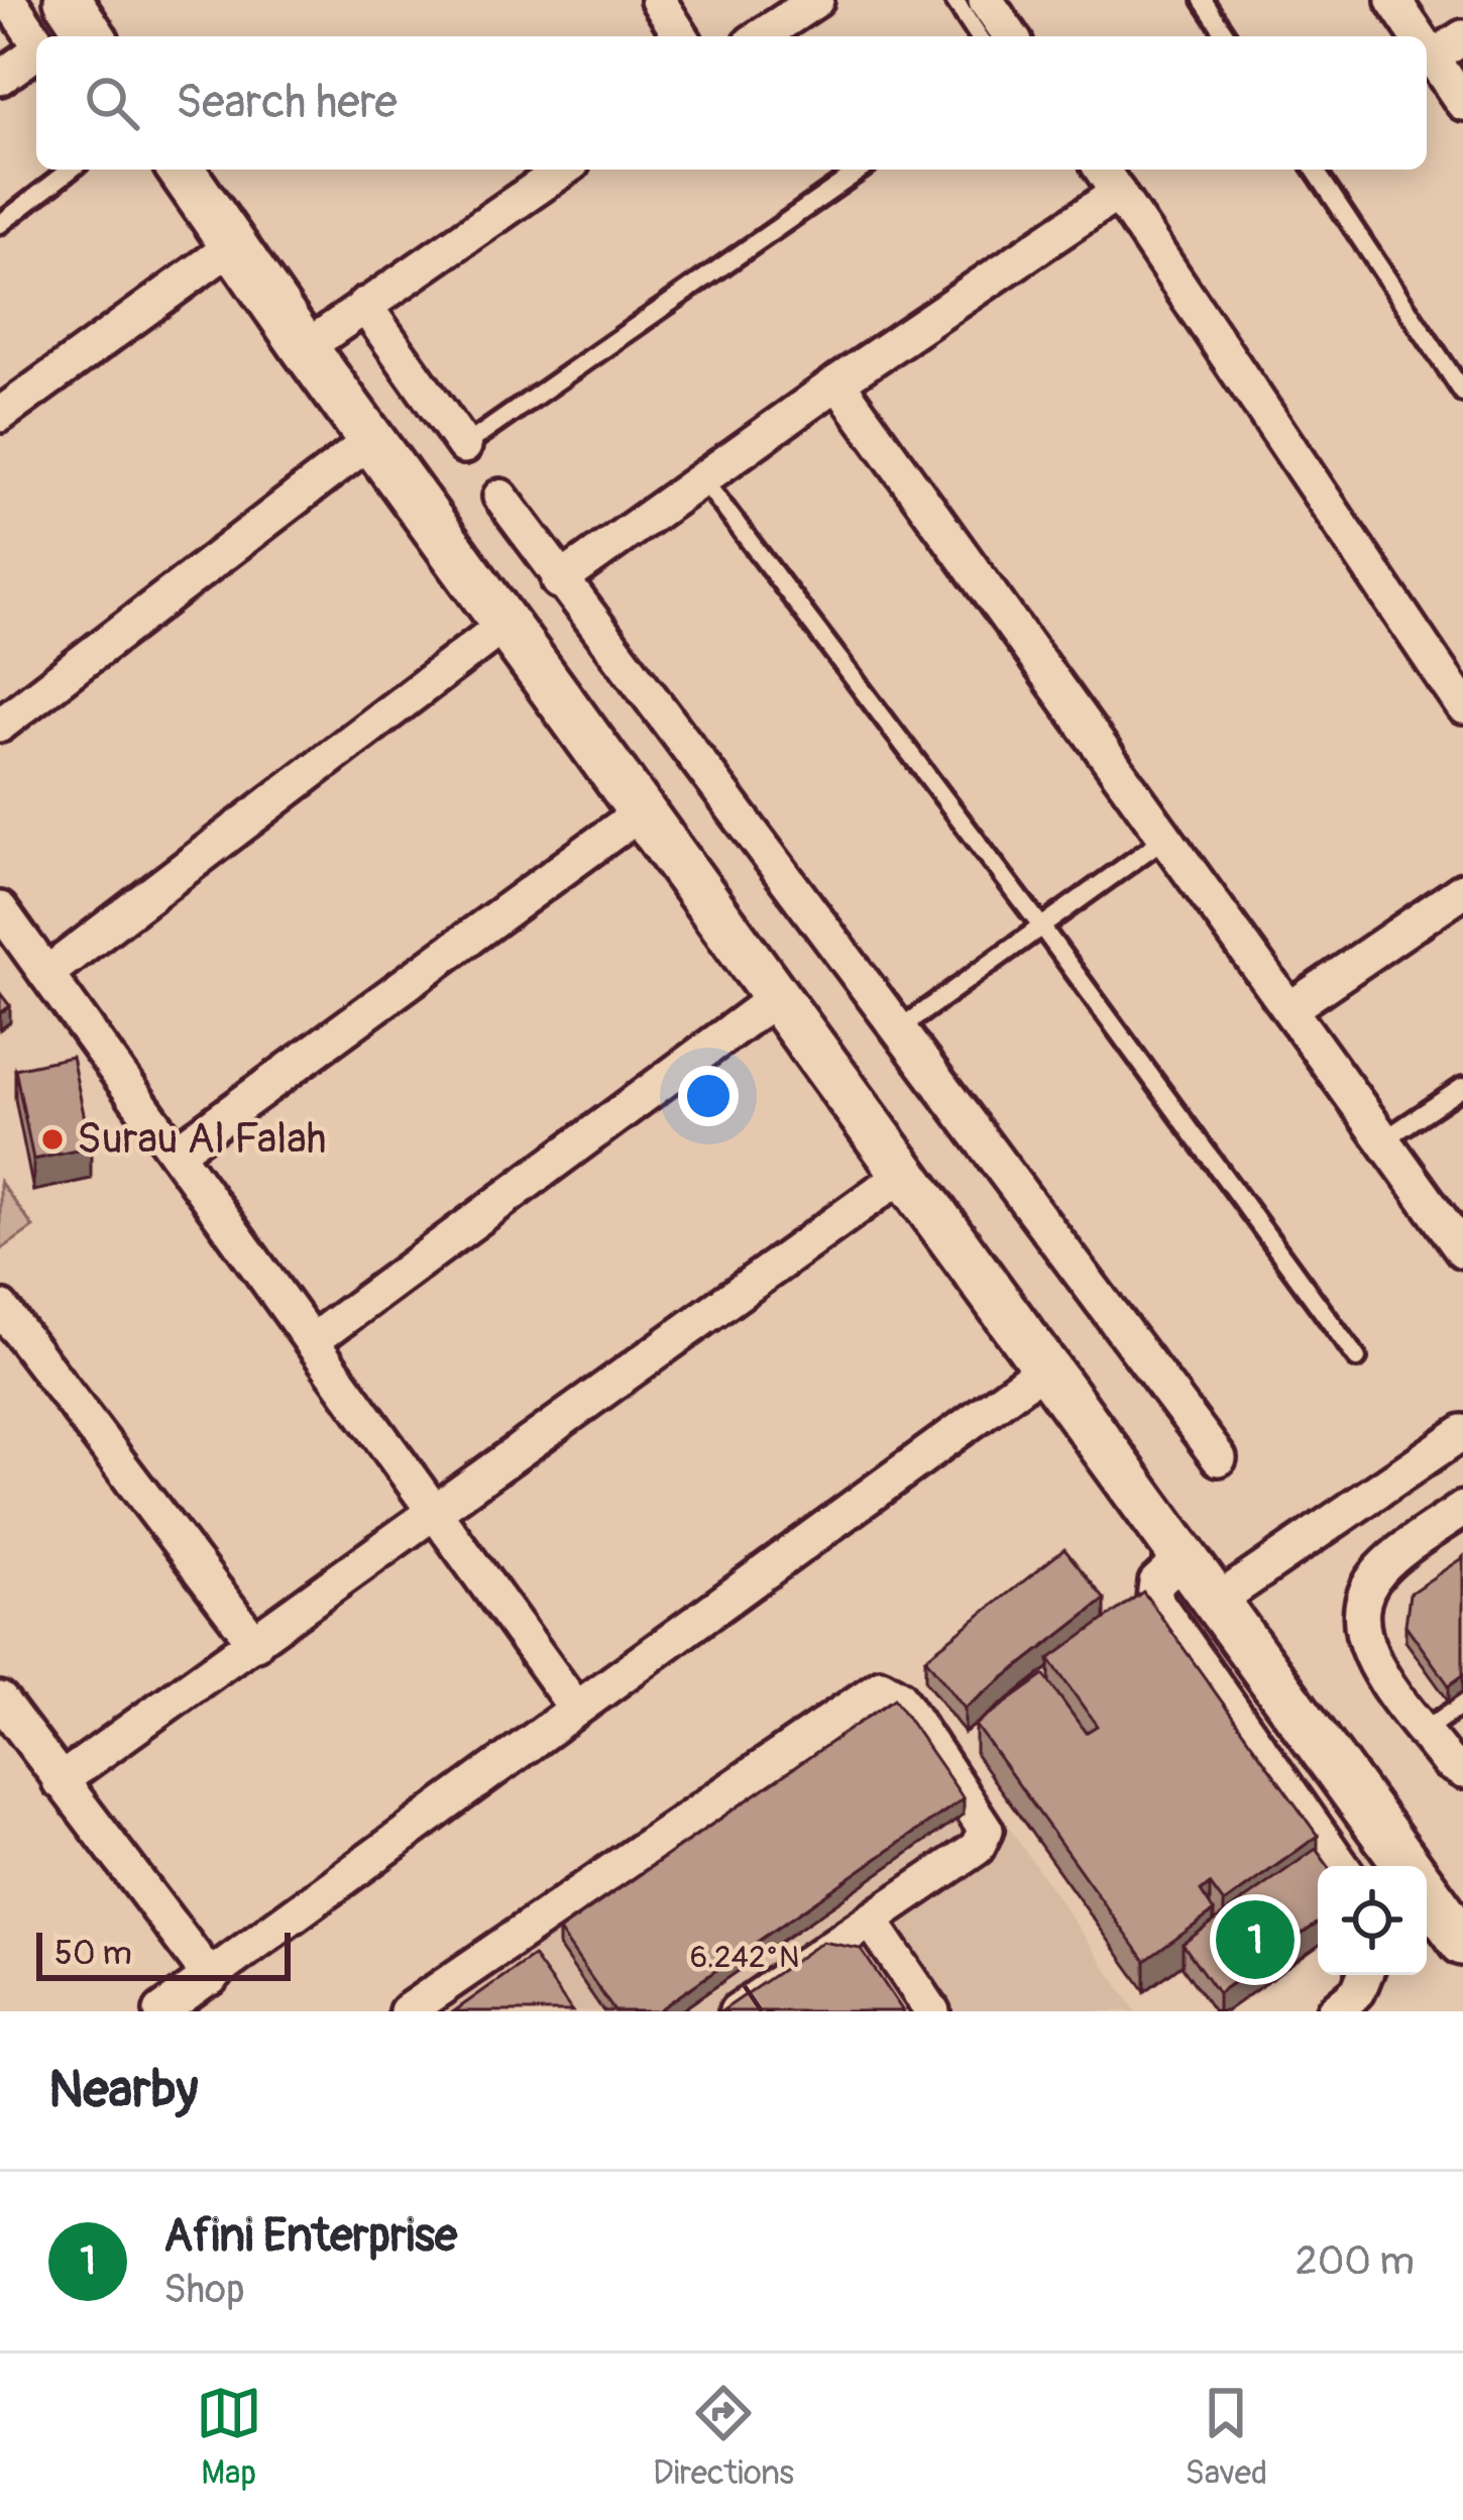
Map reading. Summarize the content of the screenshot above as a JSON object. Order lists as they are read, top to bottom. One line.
{"places":["Surau Al Falah"],"scale_bar":"50 m","page":{"search":"Search here","pins":"1","scale":"50 m","heading":"Nearby","list":[{"mark":"1","name":"Afini Enterprise","note":"Shop","value":"200 m"}],"nav":["Map","Directions","Saved"]},"coordinates":["6.242°N"]}
